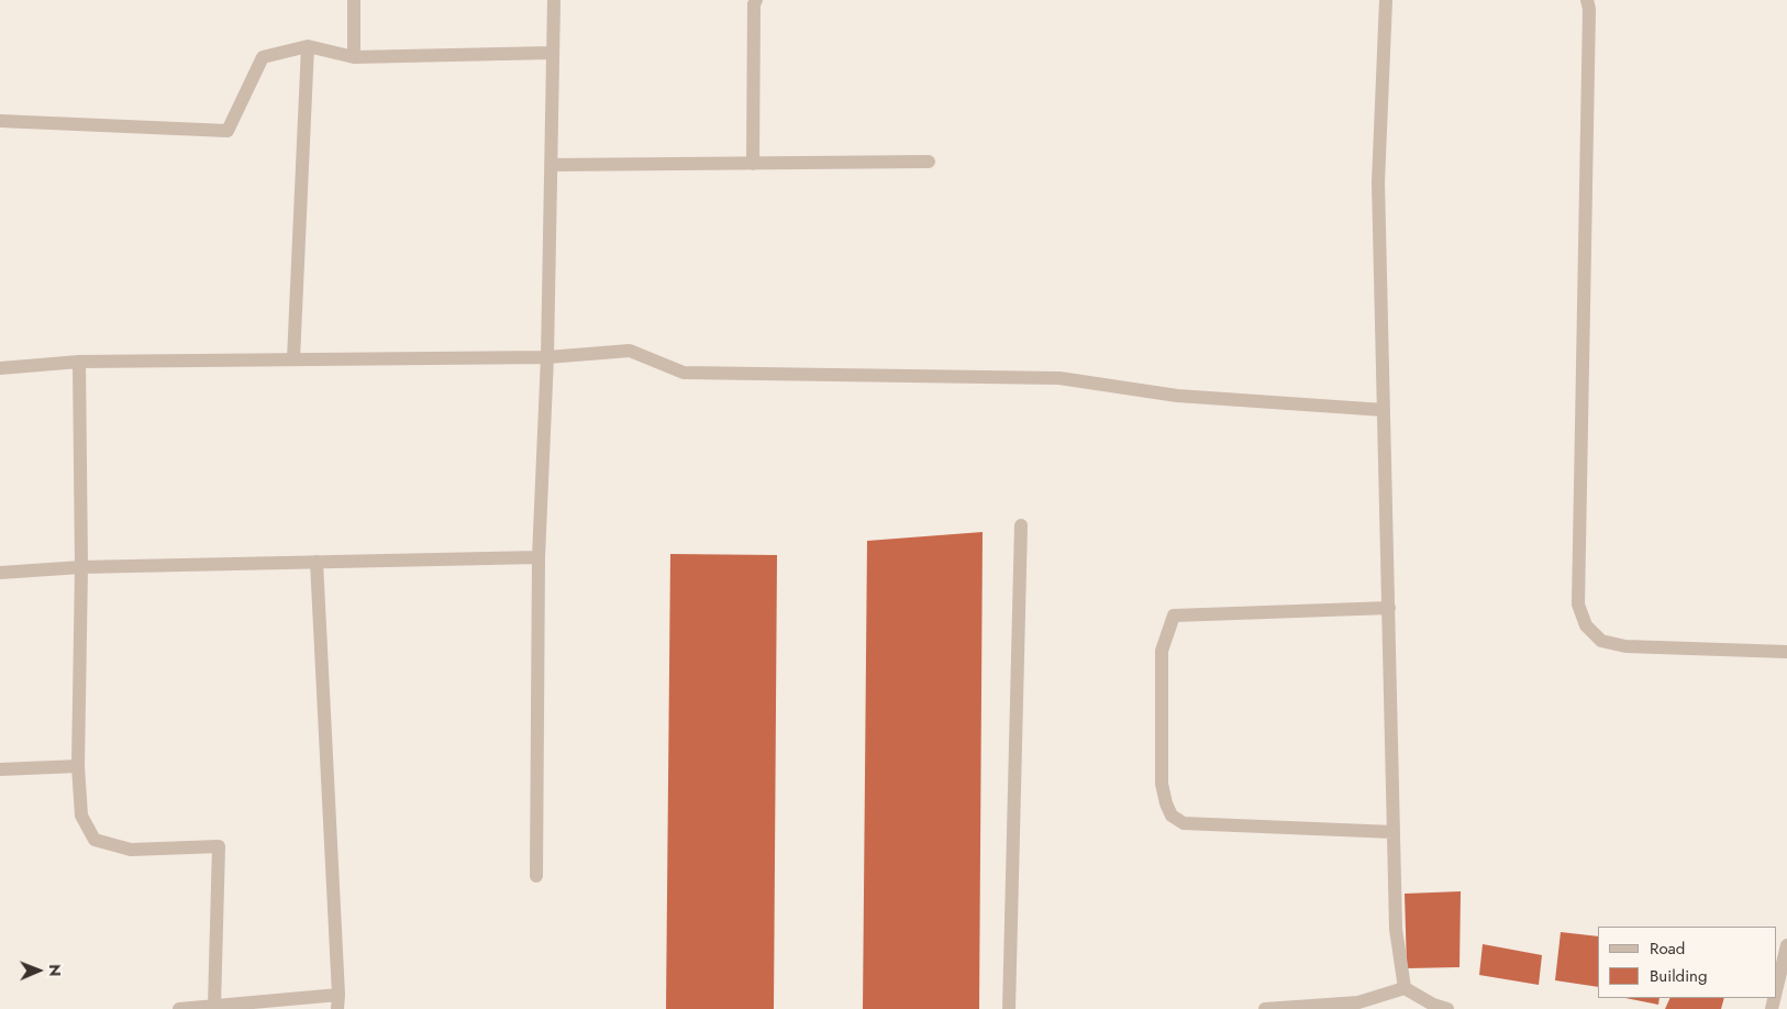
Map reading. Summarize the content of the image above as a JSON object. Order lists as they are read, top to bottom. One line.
{"legend":["Road","Building"],"north":"right"}
